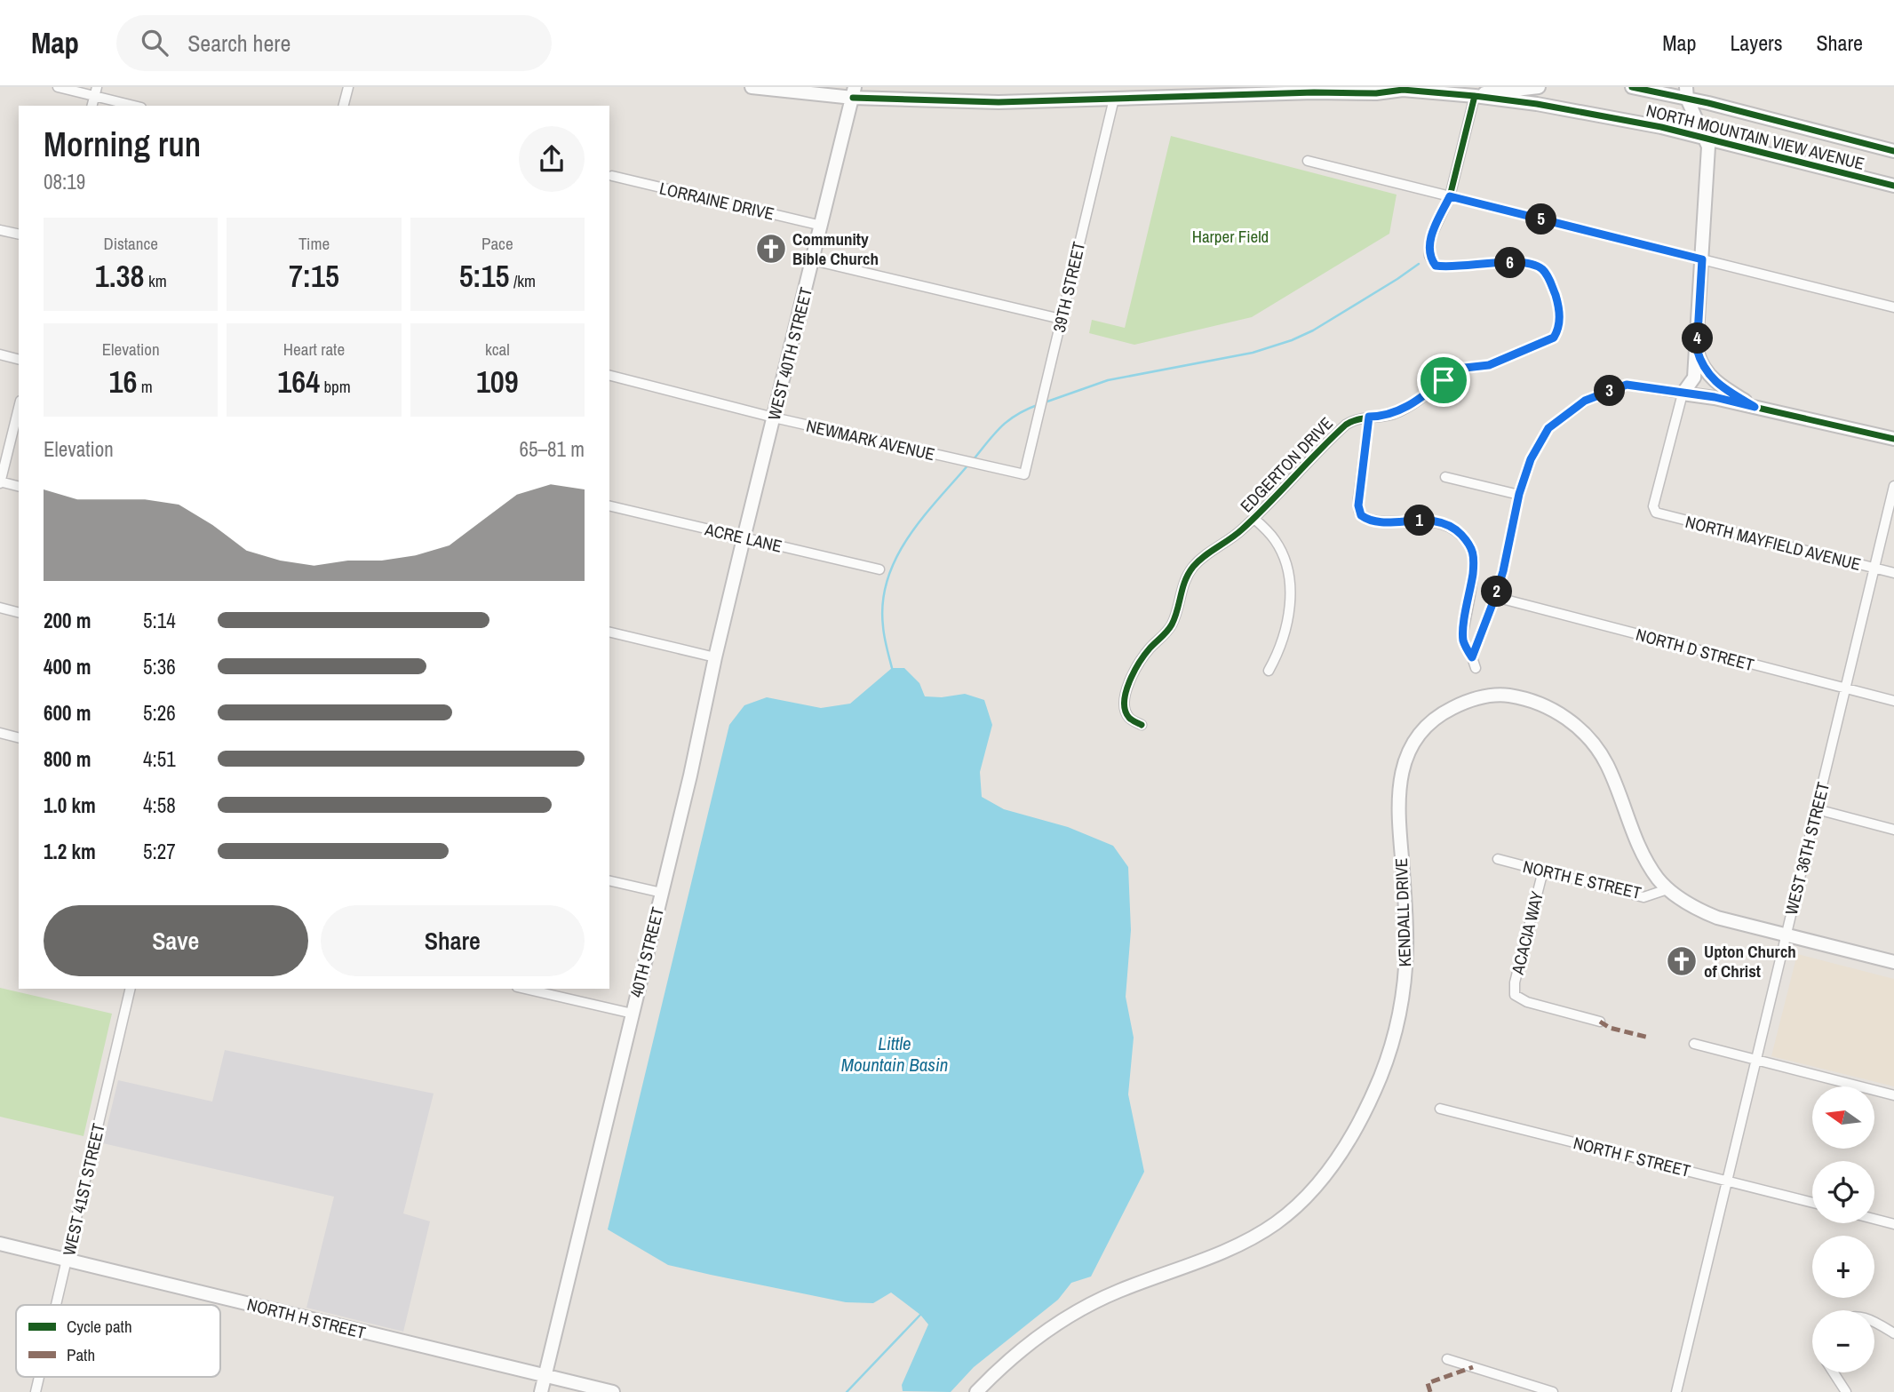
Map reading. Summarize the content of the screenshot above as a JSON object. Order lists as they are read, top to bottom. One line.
{"streets":{"main road":["NORTH MOUNTAIN VIEW AVENUE","WEST 40TH STREET","KENDALL DRIVE","40TH STREET","NORTH H STREET"],"street":["LORRAINE DRIVE","39TH STREET","NEWMARK AVENUE","EDGERTON DRIVE","ACRE LANE","NORTH MAYFIELD AVENUE","NORTH D STREET","WEST 36TH STREET","NORTH E STREET","ACACIA WAY","NORTH F STREET","WEST 41ST STREET"]},"crossings":[["NORTH MOUNTAIN VIEW AVENUE","EDGERTON DRIVE"],["LORRAINE DRIVE","WEST 40TH STREET"],["39TH STREET","NEWMARK AVENUE"],["WEST 40TH STREET","NEWMARK AVENUE"],["WEST 40TH STREET","40TH STREET"],["ACRE LANE","40TH STREET"],["NORTH MAYFIELD AVENUE","WEST 36TH STREET"],["NORTH D STREET","WEST 36TH STREET"],["WEST 36TH STREET","KENDALL DRIVE"],["WEST 36TH STREET","NORTH F STREET"],["NORTH E STREET","KENDALL DRIVE"],["NORTH E STREET","ACACIA WAY"],["40TH STREET","NORTH H STREET"],["WEST 41ST STREET","NORTH H STREET"]],"water":["Little Mountain Basin"],"parks":["Harper Field"],"places":{"church":["Community Bible Church","Upton Church of Christ"]},"legend":["Cycle path","Path"],"north":"left","page":{"header":"Map","search":"Search here","nav":["Map","Layers","Share"],"heading":["Morning run","08:19"],"pins":["5","6","4","3","1","2"],"stats":[["Distance","1.38 km"],["Time","7:15"],["Pace","5:15 /km"],["Elevation","16 m"],["Heart rate","164 bpm"],["kcal","109"]],"chart":["Elevation","65–81 m"],"list":[{"name":"200 m","note":"5:14"},{"name":"400 m","note":"5:36"},{"name":"600 m","note":"5:26"},{"name":"800 m","note":"4:51"},{"name":"1.0 km","note":"4:58"},{"name":"1.2 km","note":"5:27"}],"buttons":["Save","Share"],"map_buttons":["+","−"]}}
